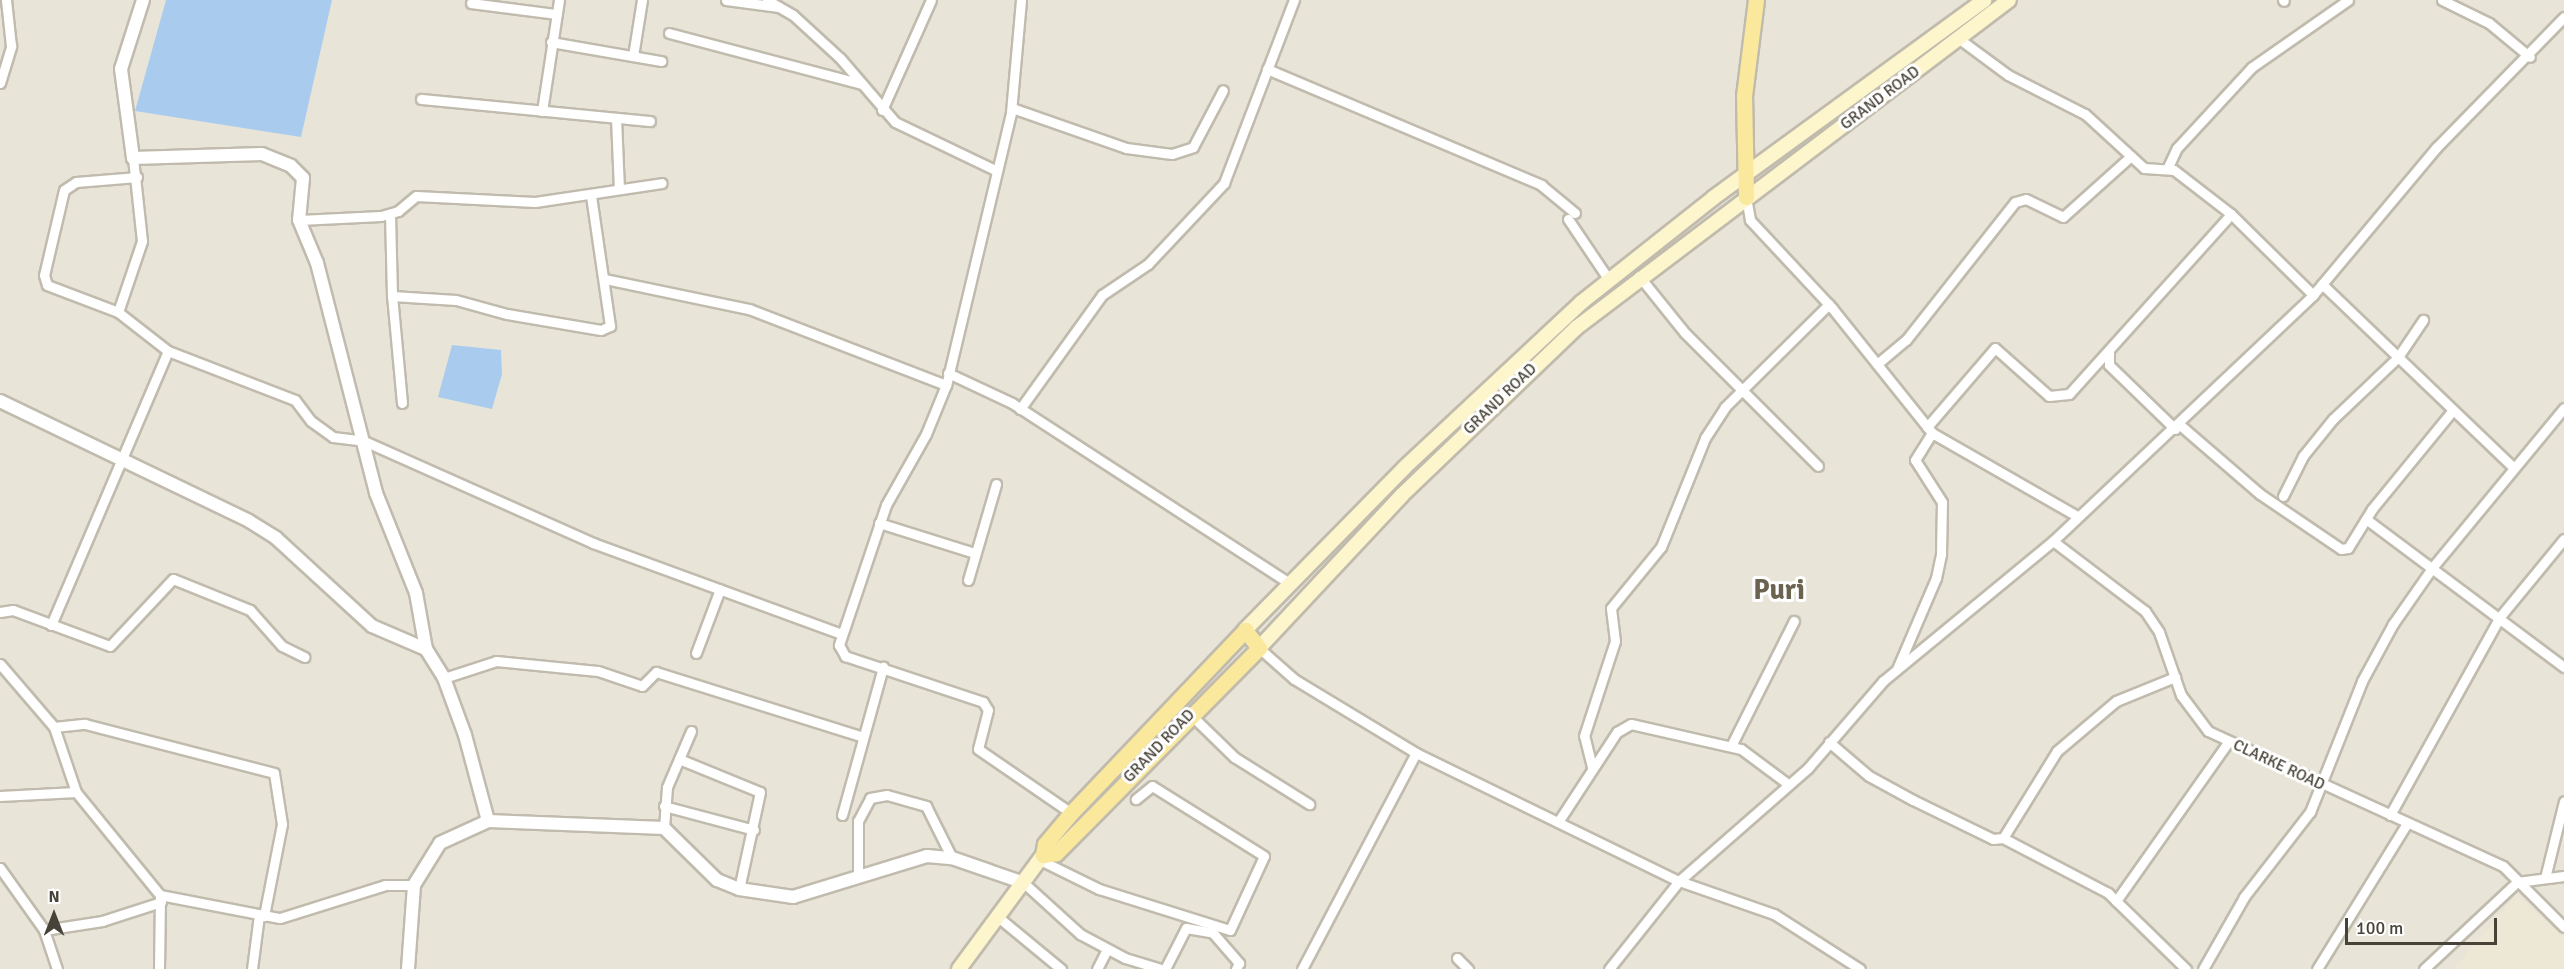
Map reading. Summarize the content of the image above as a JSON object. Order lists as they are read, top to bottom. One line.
{"streets":{"main road":["GRAND ROAD"],"street":["CLARKE ROAD"]},"districts":["Puri"],"scale_bar":"100 m","north":"top"}
